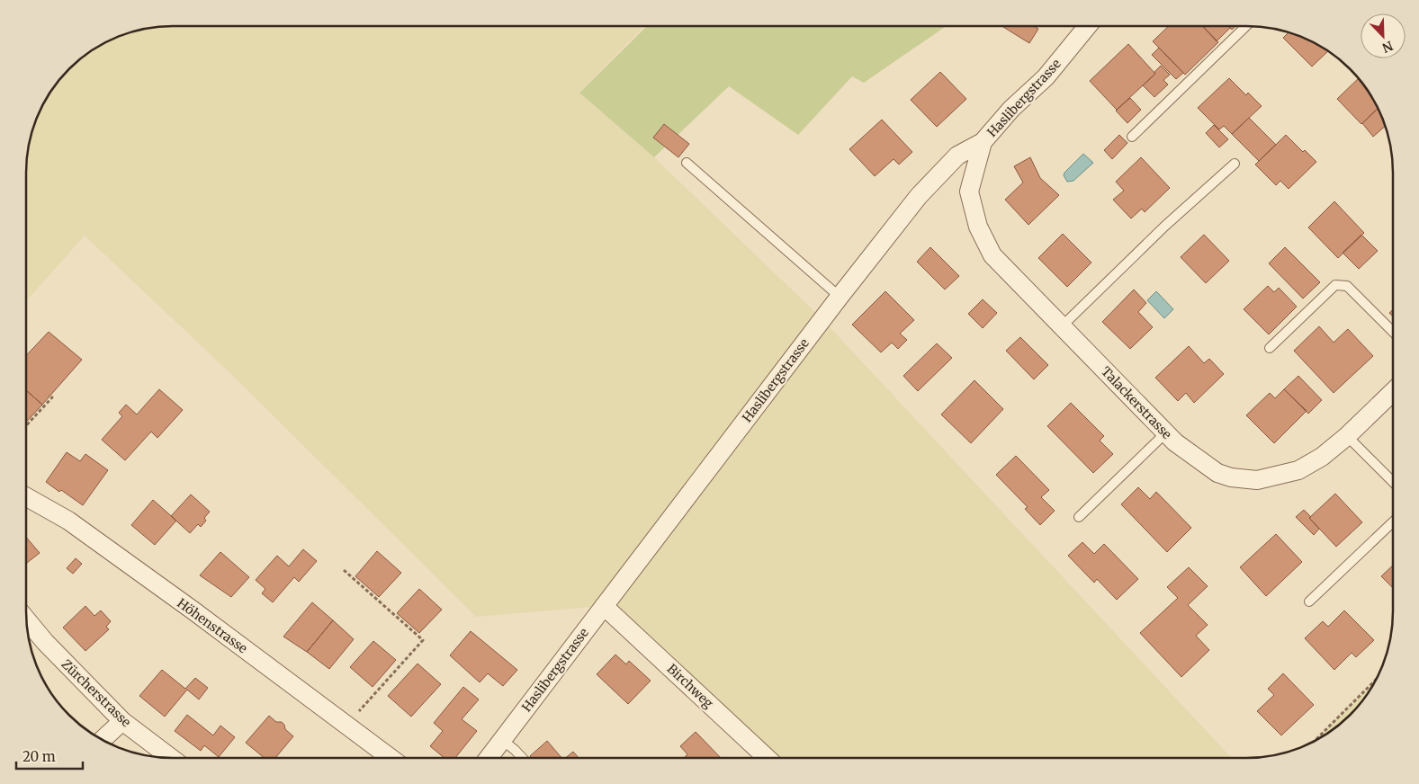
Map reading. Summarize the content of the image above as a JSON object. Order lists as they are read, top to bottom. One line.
{"streets":{"street":["Haslibergstrasse","Talackerstrasse","Höhenstrasse","Birchweg","Zürcherstrasse"]},"crossings":[["Haslibergstrasse","Talackerstrasse"],["Haslibergstrasse","Birchweg"]],"scale_bar":"20 m","north":"bottom right"}
